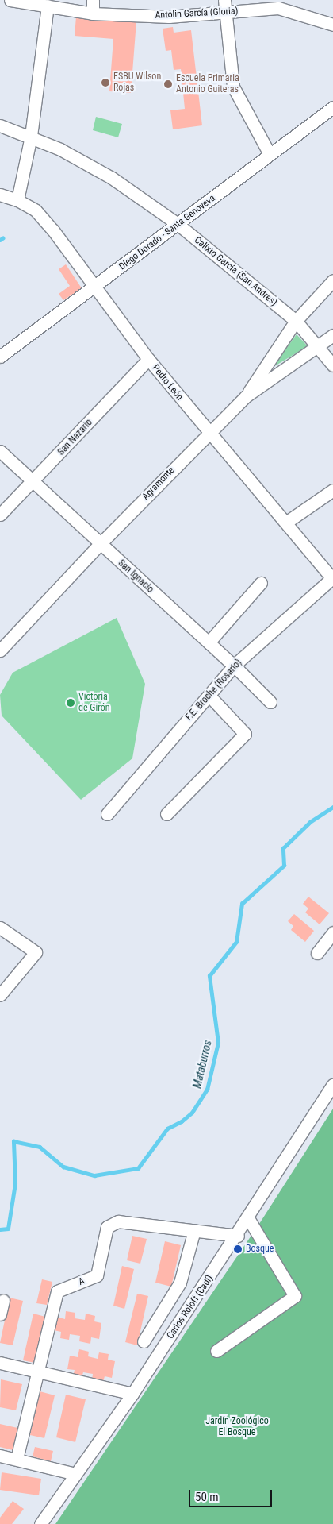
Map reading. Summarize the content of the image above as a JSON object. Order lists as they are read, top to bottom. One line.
{"streets":{"street":["Antolin García (Gloria)","Diego Dorado - Santa Genoveva","Calixto García (San Andres)","Pedro León","San Nazario","Agramonte","San Ignacio","F.E. Broche (Rosario)","A","Carlos Roloff (Cadí)"]},"crossings":[["Diego Dorado - Santa Genoveva","Calixto García (San Andres)"],["Diego Dorado - Santa Genoveva","Pedro León"],["Calixto García (San Andres)","Agramonte"],["Pedro León","San Nazario"],["Pedro León","Agramonte"],["Pedro León","F.E. Broche (Rosario)"],["San Nazario","San Ignacio"],["Agramonte","San Ignacio"],["San Ignacio","F.E. Broche (Rosario)"],["A","Carlos Roloff (Cadí)"]],"water":["Mataburros"],"parks":["Jardín Zoológico El Bosque"],"places":["ESBU Wilson Rojas","Escuela Primaria Antonio Guiteras","Victoria de Girón","Bosque"],"scale_bar":"50 m"}
